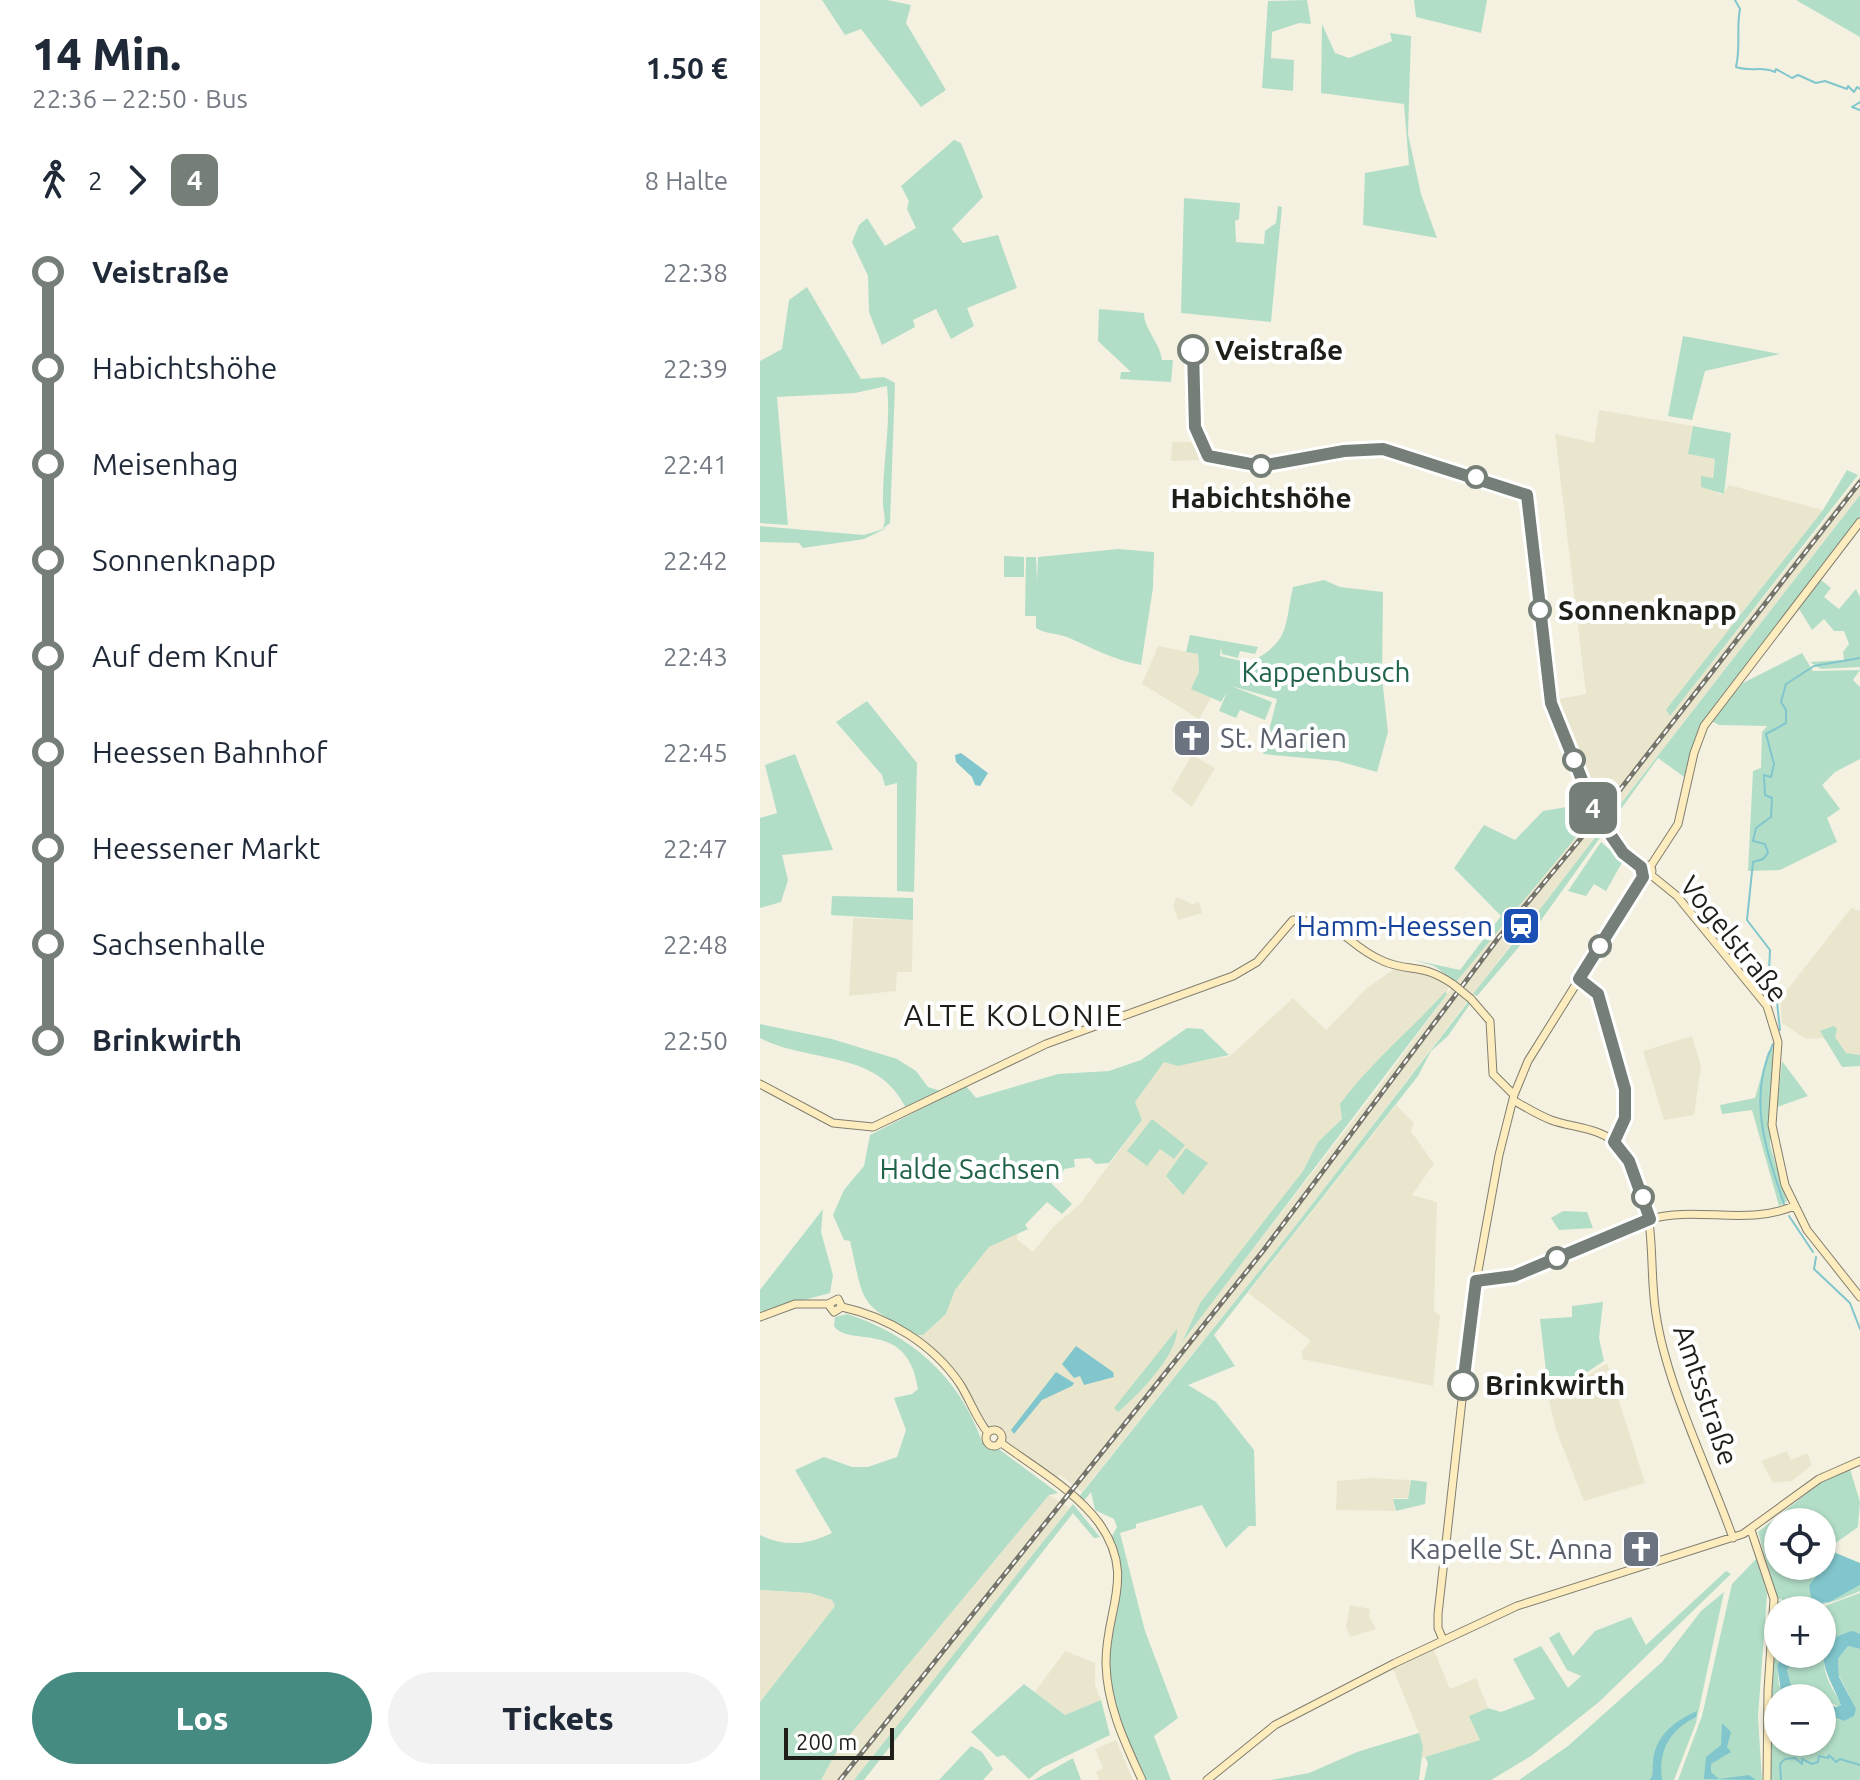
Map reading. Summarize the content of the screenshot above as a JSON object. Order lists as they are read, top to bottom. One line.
{"streets":{"street":["Vogelstraße","Amtsstraße"]},"districts":["ALTE KOLONIE"],"parks":["Kappenbusch","Halde Sachsen"],"places":{"other":["Veistraße","Habichtshöhe","Sonnenknapp","Brinkwirth"],"church":["St. Marien","Kapelle St. Anna"],"station":["Hamm-Heessen"]},"lines":["bus line 4"],"scale_bar":"200 m","page":{"heading":["14 Min.","22:36 – 22:50 · Bus","1.50 €"],"on_map":"4","legs":["2","4","8 Halte"],"list":[{"name":"Veistraße","value":"22:38"},{"name":"Habichtshöhe","value":"22:39"},{"name":"Meisenhag","value":"22:41"},{"name":"Sonnenknapp","value":"22:42"},{"name":"Auf dem Knuf","value":"22:43"},{"name":"Heessen Bahnhof","value":"22:45"},{"name":"Heessener Markt","value":"22:47"},{"name":"Sachsenhalle","value":"22:48"},{"name":"Brinkwirth","value":"22:50"}],"map_buttons":["+","−"],"buttons":["Los","Tickets"],"scale":"200 m"}}
